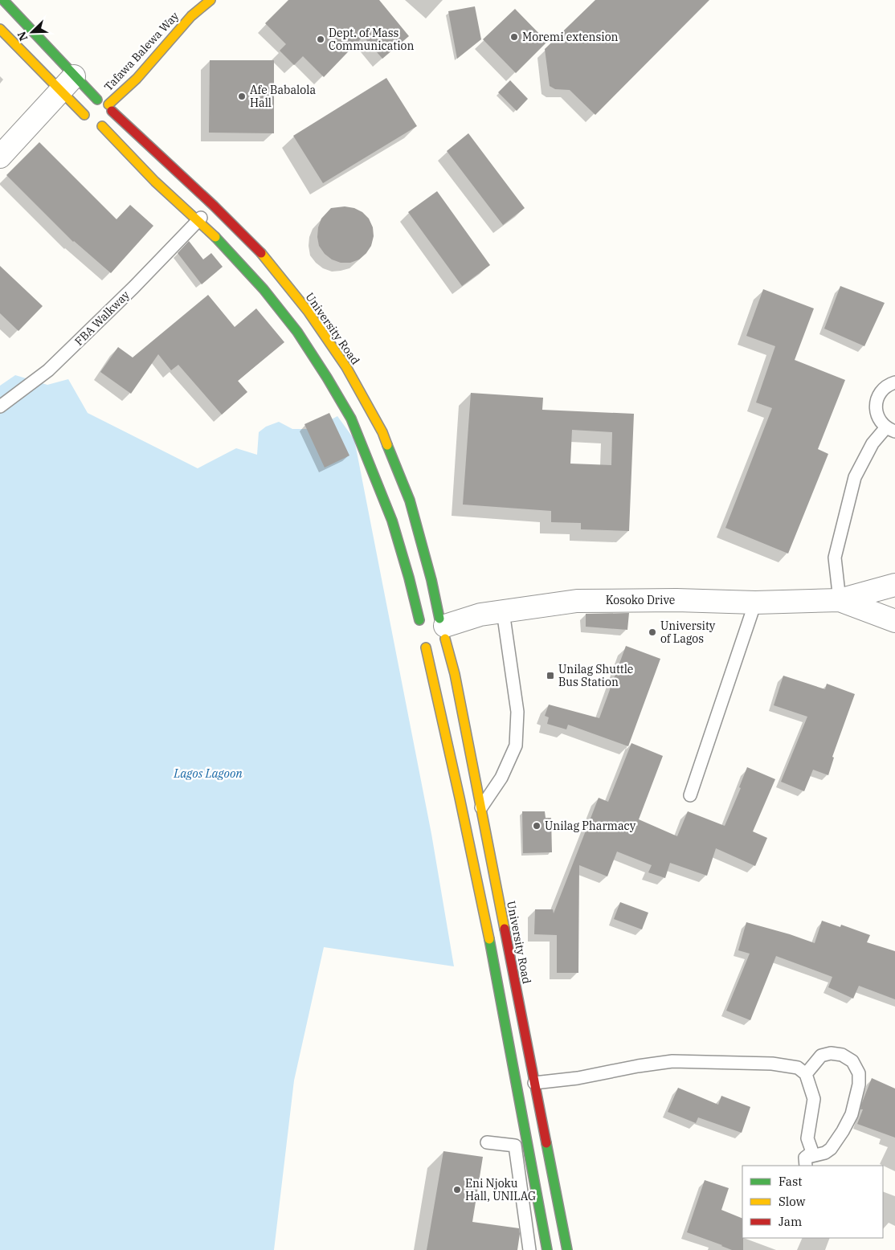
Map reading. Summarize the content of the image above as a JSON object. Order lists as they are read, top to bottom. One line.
{"streets":{"main road":["Tafawa Balewa Way","University Road"],"street":["Kosoko Drive"],"lane":["FBA Walkway"]},"crossings":[["Tafawa Balewa Way","University Road"],["FBA Walkway","University Road"],["University Road","Kosoko Drive"]],"water":["Lagos Lagoon"],"places":{"other":["Moremi extension","Dept. of Mass Communication","Afe Babalola Hall","University of Lagos","Unilag Pharmacy","Eni Njoku Hall, UNILAG"],"transit":["Unilag Shuttle Bus Station"]},"legend":["Fast","Slow","Jam"],"north":"bottom left"}
